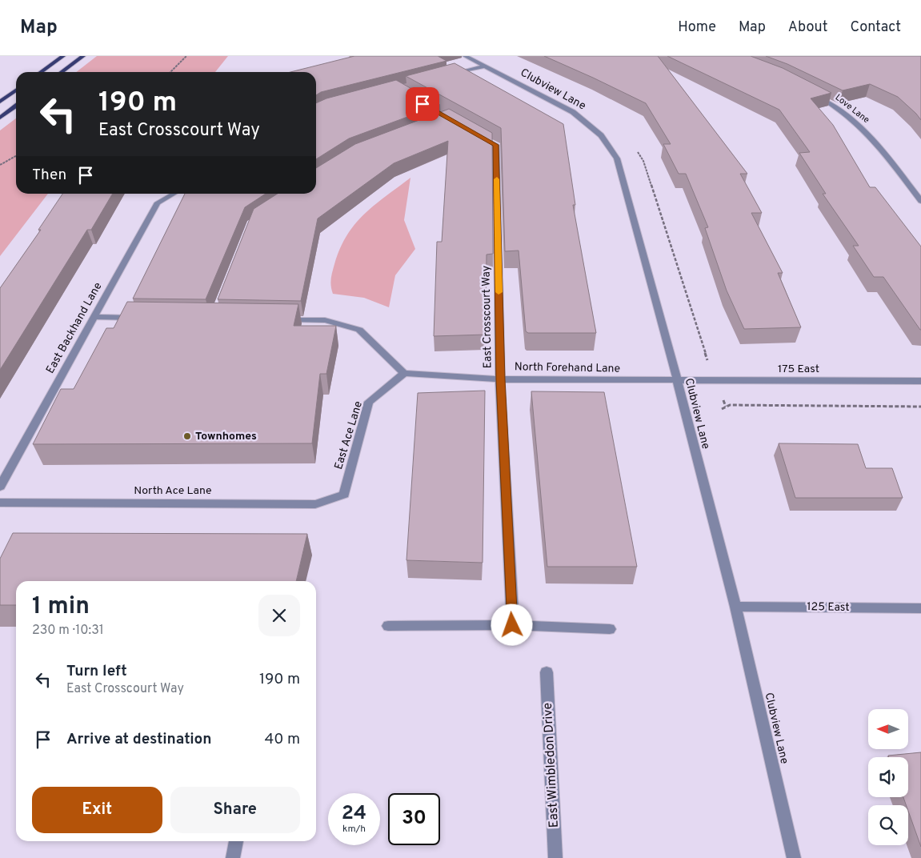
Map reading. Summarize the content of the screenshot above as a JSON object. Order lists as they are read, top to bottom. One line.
{"streets":{"street":["Clubview Lane","Love Lane","East Crosscourt Way","East Backhand Lane","North Forehand Lane","175 East","East Ace Lane","North Ace Lane","125 East","East Wimbledon Drive"]},"crossings":[["Clubview Lane","North Forehand Lane"],["Clubview Lane","175 East"],["Clubview Lane","125 East"],["East Crosscourt Way","North Forehand Lane"],["North Forehand Lane","175 East"],["North Forehand Lane","East Ace Lane"],["East Ace Lane","North Ace Lane"]],"places":["Townhomes"],"north":"left","page":{"header":"Map","nav":["Home","Map","About","Contact"],"turn":["190 m","East Crosscourt Way"],"then":"Then","heading":["1 min","230 m · 10:31"],"list":[{"name":"Turn left","note":"East Crosscourt Way","value":"190 m"},{"name":"Arrive at destination","value":"40 m"}],"buttons":["Exit","Share"],"speed":"24 km/h","limit":"30"}}
